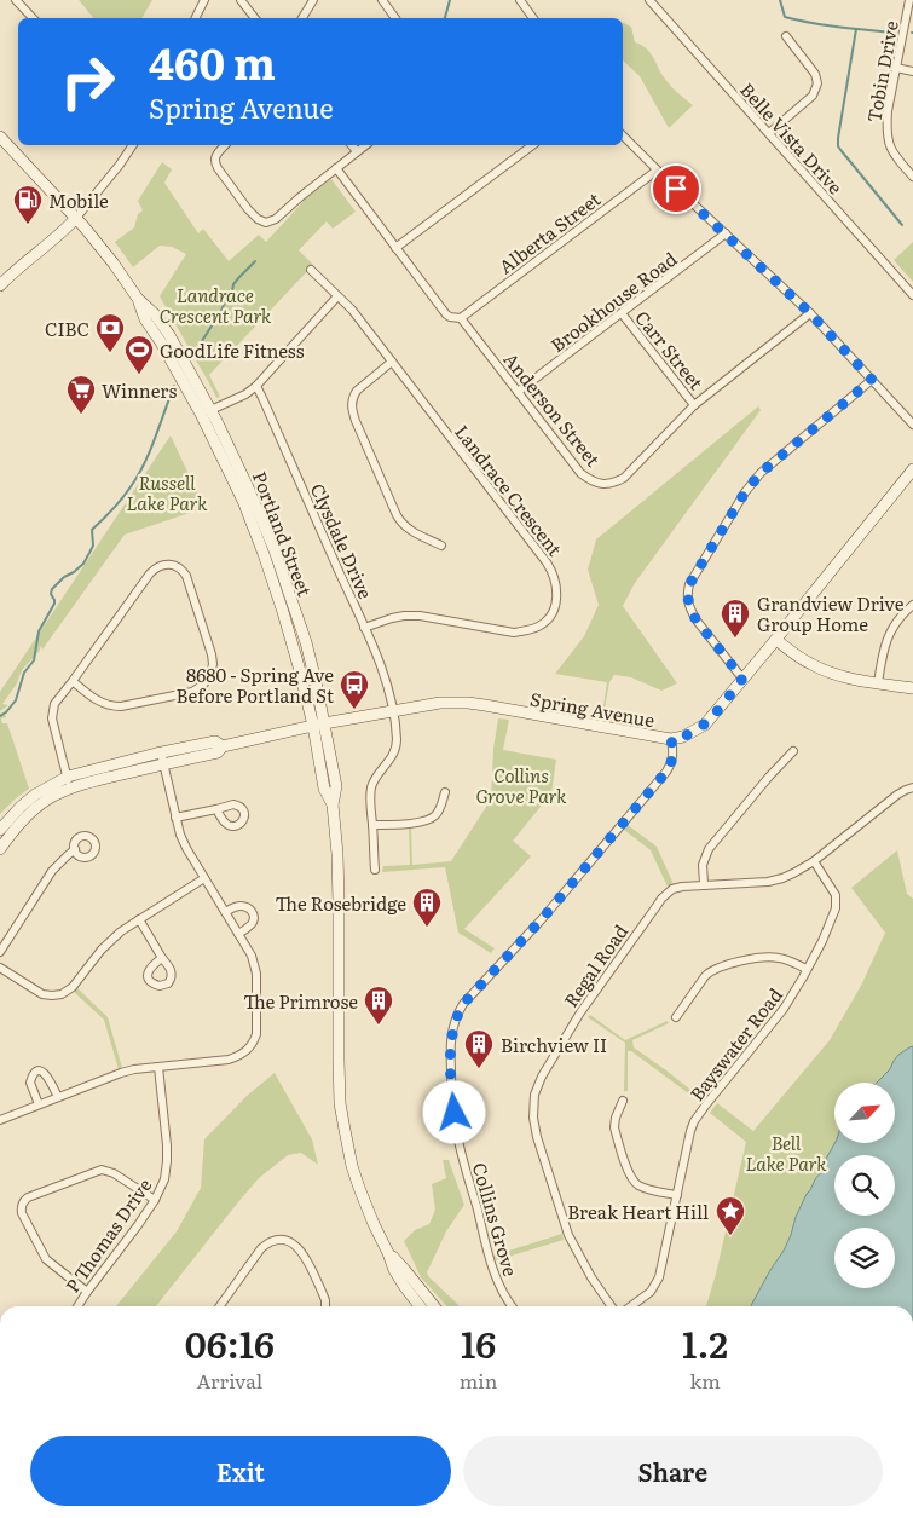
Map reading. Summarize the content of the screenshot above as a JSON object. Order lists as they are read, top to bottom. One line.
{"streets":{"street":["Tobin Drive","Belle Vista Drive","Alberta Street","Brookhouse Road","Carr Street","Anderson Street","Landrace Crescent","Portland Street","Clysdale Drive","Spring Avenue","Regal Road","Bayswater Road","Collins Grove","P Thomas Drive"]},"crossings":[["Alberta Street","Anderson Street"],["Brookhouse Road","Carr Street"],["Brookhouse Road","Anderson Street"],["Carr Street","Anderson Street"],["Landrace Crescent","Clysdale Drive"],["Portland Street","Spring Avenue"],["Clysdale Drive","Spring Avenue"],["Spring Avenue","Collins Grove"],["Regal Road","Bayswater Road"]],"parks":["Landrace Crescent Park","Russell Lake Park","Collins Grove Park","Bell Lake Park"],"places":{"fuel station":["Mobile"],"bank":["CIBC"],"sports":["GoodLife Fitness"],"supermarket":["Winners"],"building":["Grandview Drive Group Home","The Rosebridge","The Primrose","Birchview II"],"bus stop":["8680 - Spring Ave Before Portland St"],"place":["Break Heart Hill"]},"north":"top right","page":{"turn":["460 m","Spring Avenue"],"eta":["06:16","Arrival","16","min","1.2","km"],"buttons":["Exit","Share"]}}
